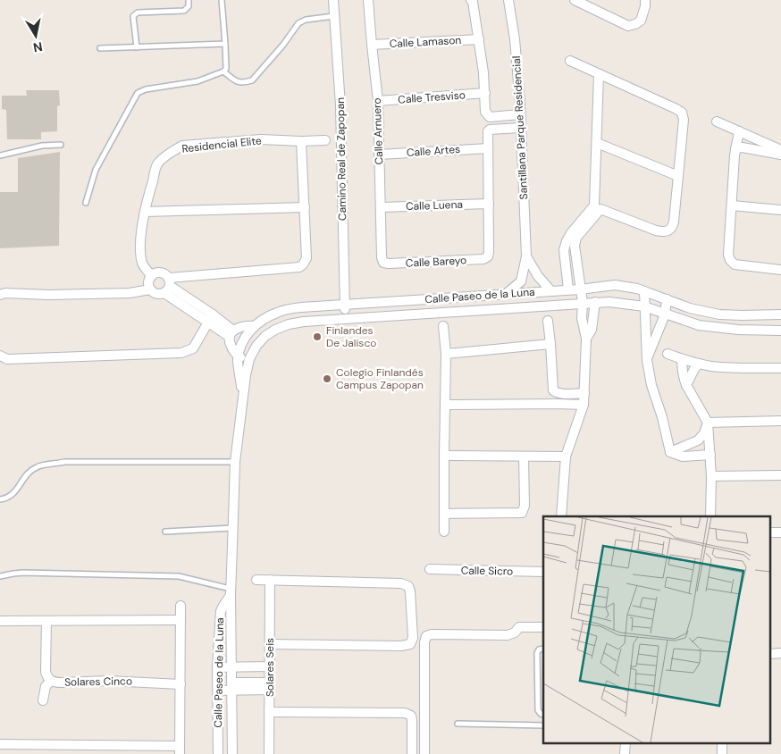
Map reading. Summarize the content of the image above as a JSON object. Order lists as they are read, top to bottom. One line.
{"streets":{"street":["Calle Lamason","Calle Tresviso","Santillana Parque Residencial","Calle Arnuero","Residencial Elite","Calle Artes","Camino Real de Zapopan","Calle Luena","Calle Bareyo","Calle Paseo de la Luna","Calle Sicro","Solares Seis","Solares Cinco"]},"crossings":[["Calle Lamason","Calle Arnuero"],["Calle Tresviso","Calle Arnuero"],["Calle Arnuero","Calle Artes"],["Calle Arnuero","Calle Luena"],["Calle Arnuero","Calle Bareyo"],["Camino Real de Zapopan","Calle Paseo de la Luna"],["Calle Luena","Calle Bareyo"]],"places":["Finlandes De Jalisco","Colegio Finlandés Campus Zapopan"],"north":"bottom"}
